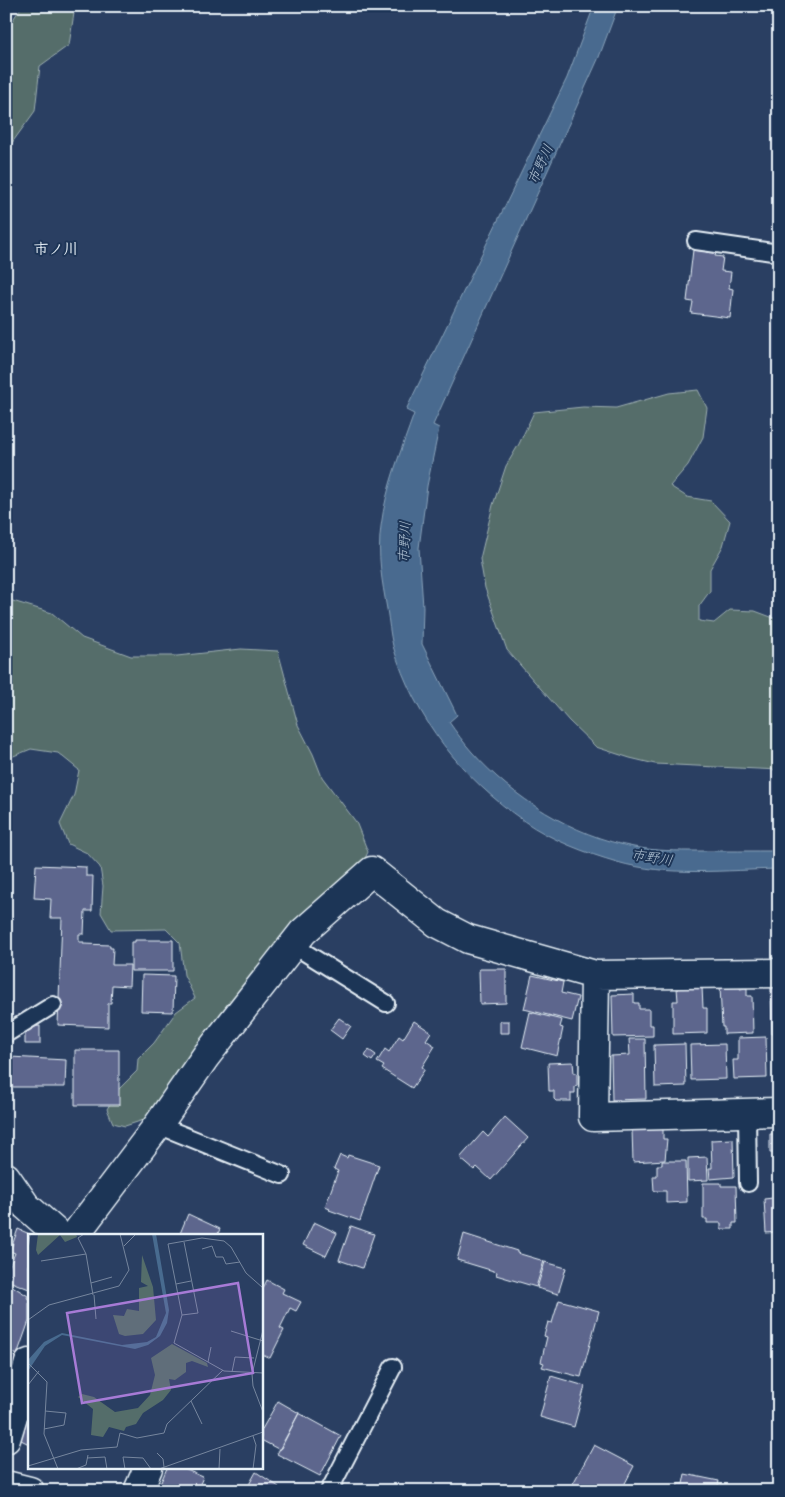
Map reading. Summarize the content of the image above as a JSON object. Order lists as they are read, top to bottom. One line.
{"districts":["市ノ川"],"water":["市野川"]}
